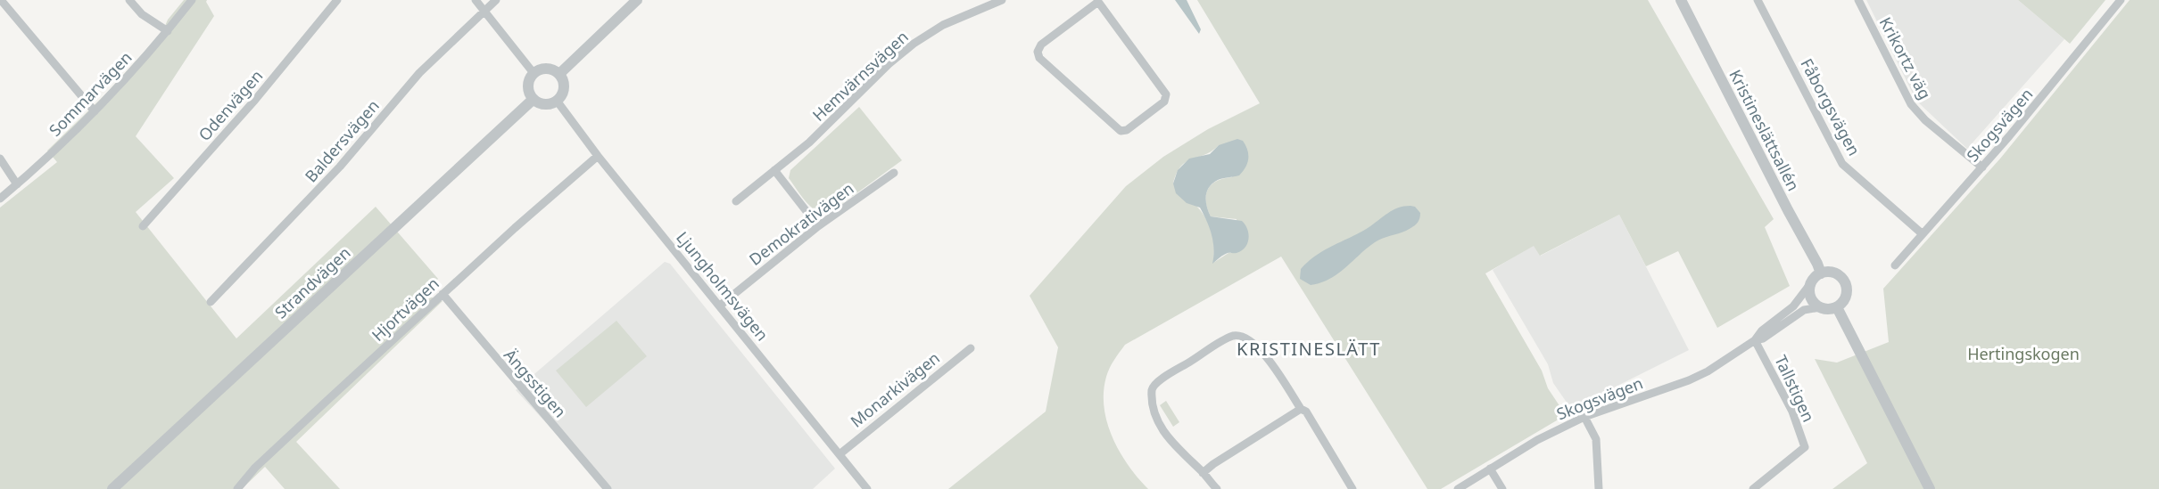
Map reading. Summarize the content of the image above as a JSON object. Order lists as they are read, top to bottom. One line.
{"streets":{"street":["Krikortz väg","Hemvärnsvägen","Sommarvägen","Odenvägen","Fåborgsvägen","Skogsvägen","Kristineslättsallén","Baldersvägen","Demokrativägen","Strandvägen","Ljungholmsvägen","Hjortvägen","Ängsstigen","Tallstigen","Monarkivägen"]},"crossings":[["Krikortz väg","Skogsvägen"],["Fåborgsvägen","Skogsvägen"],["Skogsvägen","Kristineslättsallén"],["Skogsvägen","Tallstigen"],["Demokrativägen","Ljungholmsvägen"],["Strandvägen","Ljungholmsvägen"],["Ljungholmsvägen","Hjortvägen"],["Ljungholmsvägen","Monarkivägen"],["Hjortvägen","Ängsstigen"]],"districts":["KRISTINESLÄTT"],"parks":["Hertingskogen"]}
